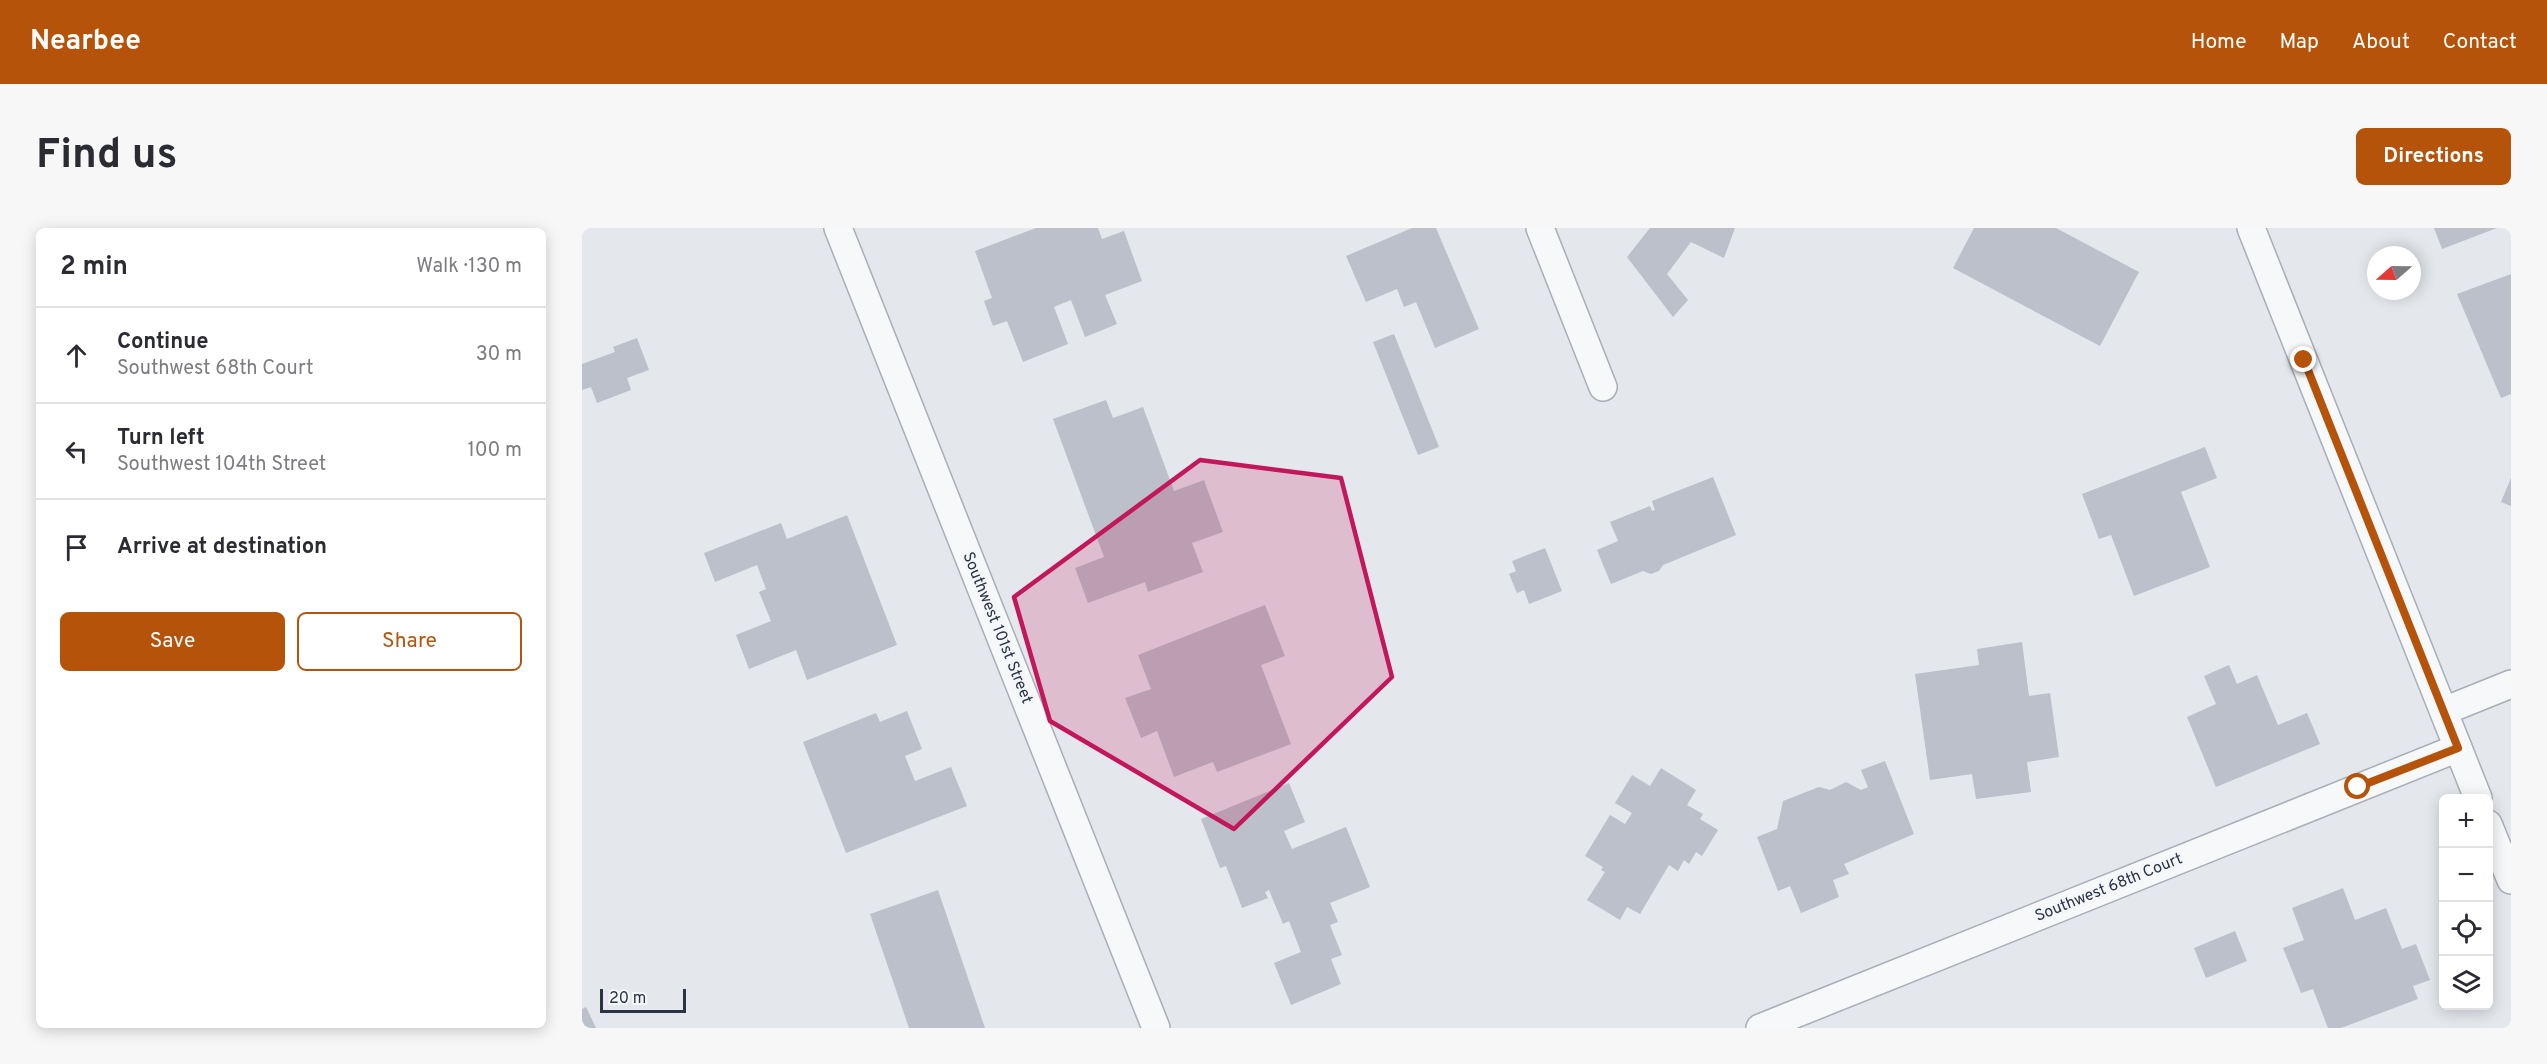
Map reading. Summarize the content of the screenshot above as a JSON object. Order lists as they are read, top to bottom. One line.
{"streets":{"street":["Southwest 101st Street","Southwest 68th Court"]},"scale_bar":"20 m","north":"left","page":{"header":"Nearbee","nav":["Home","Map","About","Contact"],"buttons":["Directions",["Save","Share"]],"title":"Find us","heading":["2 min","Walk · 130 m"],"list":[["Continue","Southwest 68th Court","30 m"],["Turn left","Southwest 104th Street","100 m"],"Arrive at destination"],"map_buttons":["+","−"],"scale":"20 m"}}
